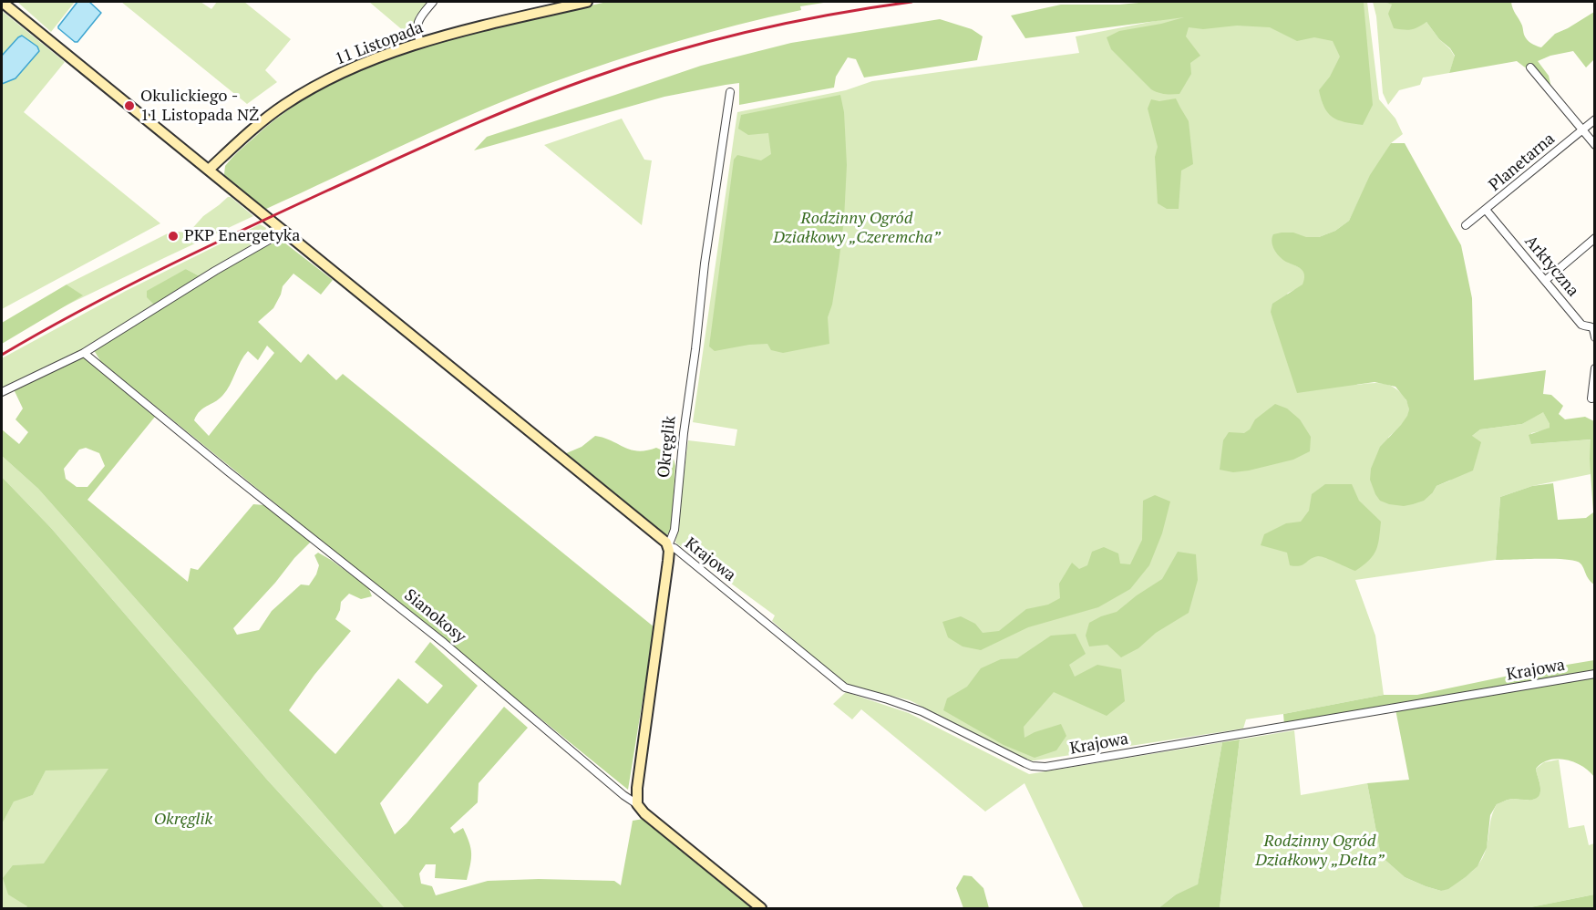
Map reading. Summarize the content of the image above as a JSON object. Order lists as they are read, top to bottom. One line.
{"streets":{"street":["11 Listopada","Planetarna","Arktyczna","Okręglik","Krajowa","Sianokosy"]},"crossings":[["Planetarna","Arktyczna"],["Okręglik","Krajowa"],["Okręglik","Sianokosy"]],"parks":["Rodzinny Ogród Działkowy „Czeremcha”","Okręglik","Rodzinny Ogród Działkowy „Delta”"],"places":["Okulickiego - 11 Listopada NŻ","PKP Energetyka"]}
